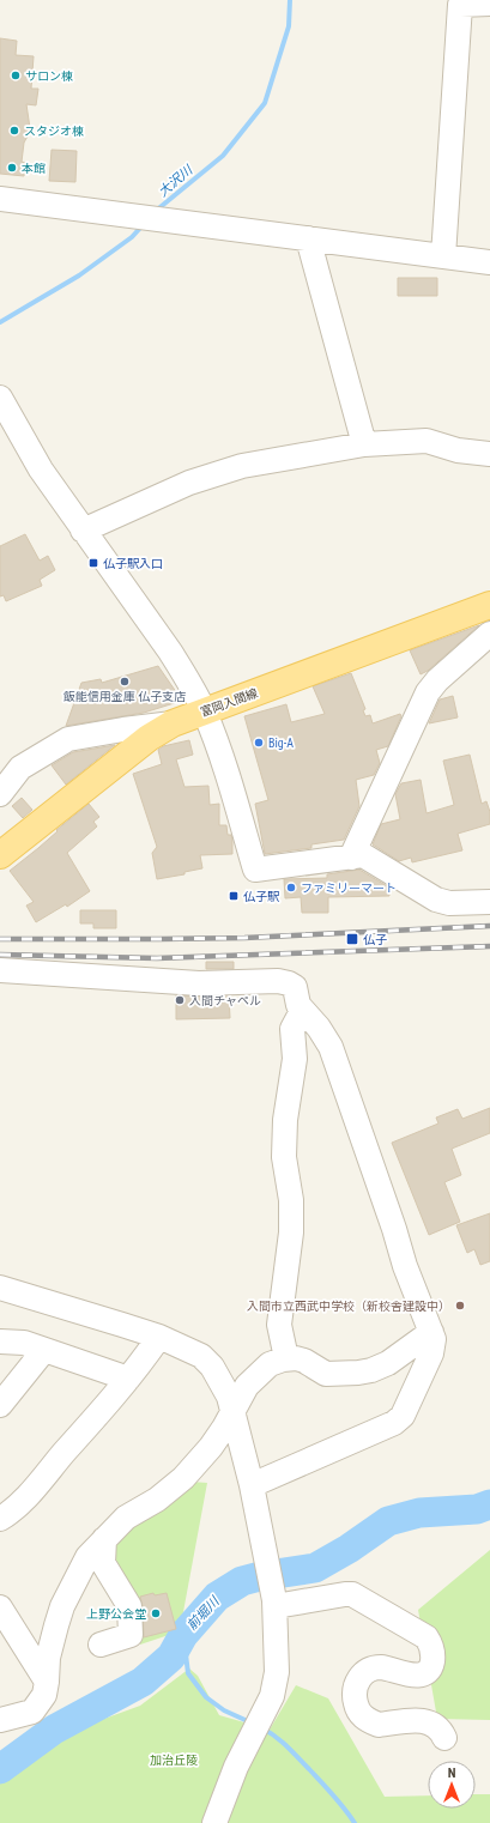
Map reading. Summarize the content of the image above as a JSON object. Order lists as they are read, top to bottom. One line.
{"streets":{"main road":["富岡入間線"]},"water":["大沢川","前堀川"],"parks":["加治丘陵"],"places":{"other":["サロン棟","スタジオ棟","本館","飯能信用金庫 仏子支店","Big-A","ファミリーマート","入間チャペル","入間市立西武中学校（新校舎建設中）","上野公会堂"],"transit":["仏子駅入口","仏子駅","仏子"]},"north":"top"}
